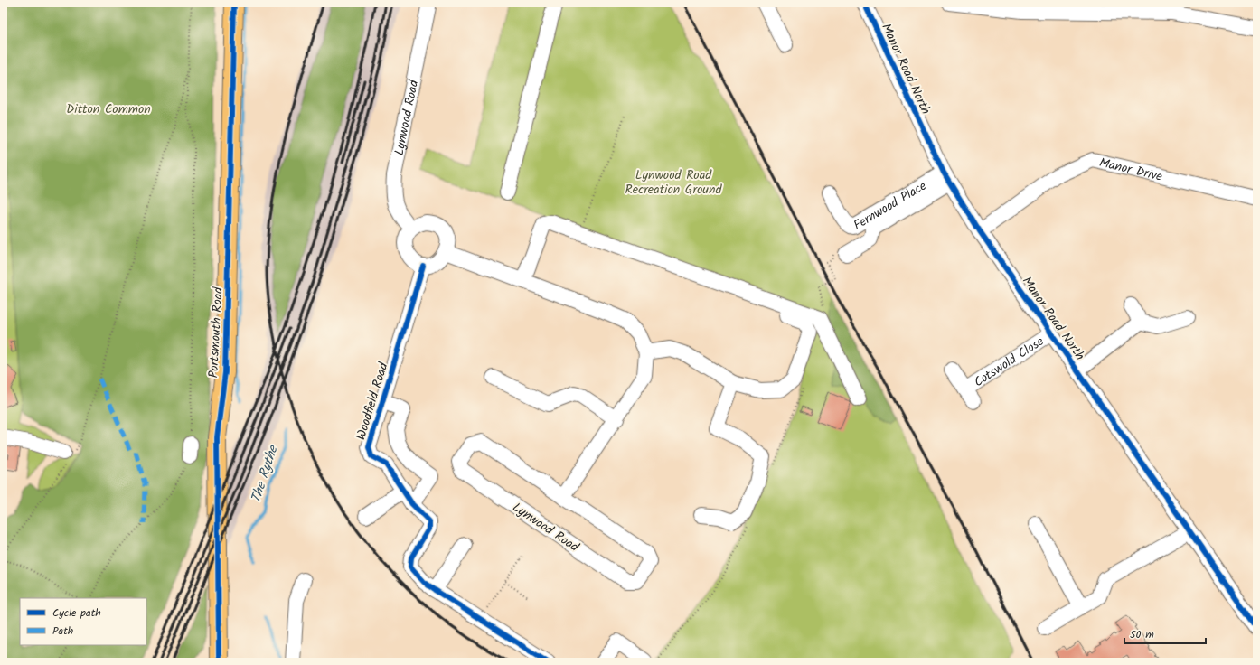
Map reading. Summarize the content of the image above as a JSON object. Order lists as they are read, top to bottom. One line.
{"streets":{"main road":["Portsmouth Road"],"street":["Manor Road North","Lynwood Road","Manor Drive","Fernwood Place","Cotswold Close","Woodfield Road"]},"crossings":[["Manor Road North","Manor Drive"],["Manor Road North","Fernwood Place"],["Manor Road North","Cotswold Close"],["Lynwood Road","Woodfield Road"]],"water":["The Rythe"],"parks":["Ditton Common","Lynwood Road Recreation Ground"],"legend":["Cycle path","Path"],"scale_bar":"50 m"}
